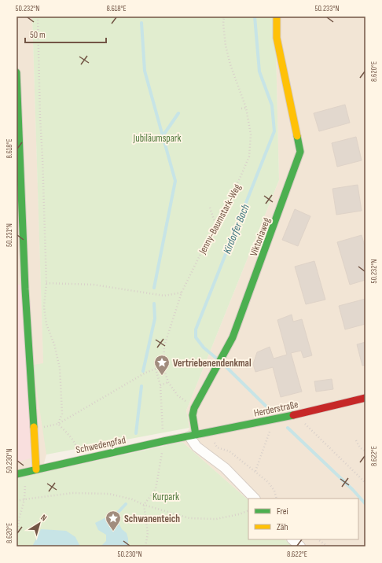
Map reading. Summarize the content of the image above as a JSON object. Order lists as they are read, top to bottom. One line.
{"streets":{"street":["Viktoriaweg","Herderstraße","Schwedenpfad"],"path":["Jenny-Baumstark-Weg"]},"crossings":[["Jenny-Baumstark-Weg","Viktoriaweg"],["Viktoriaweg","Herderstraße"],["Viktoriaweg","Schwedenpfad"],["Herderstraße","Schwedenpfad"]],"water":["Kirdorfer Bach"],"parks":["Jubiläumspark","Kurpark"],"places":{"place":["Vertriebenendenkmal","Schwanenteich"]},"legend":["Frei","Zäh"],"scale_bar":"50 m","north":"top right","coordinates":["50.232°N","8.618°E","50.233°N","8.620°E","50.231°N","8.622°E","50.230°N"]}
